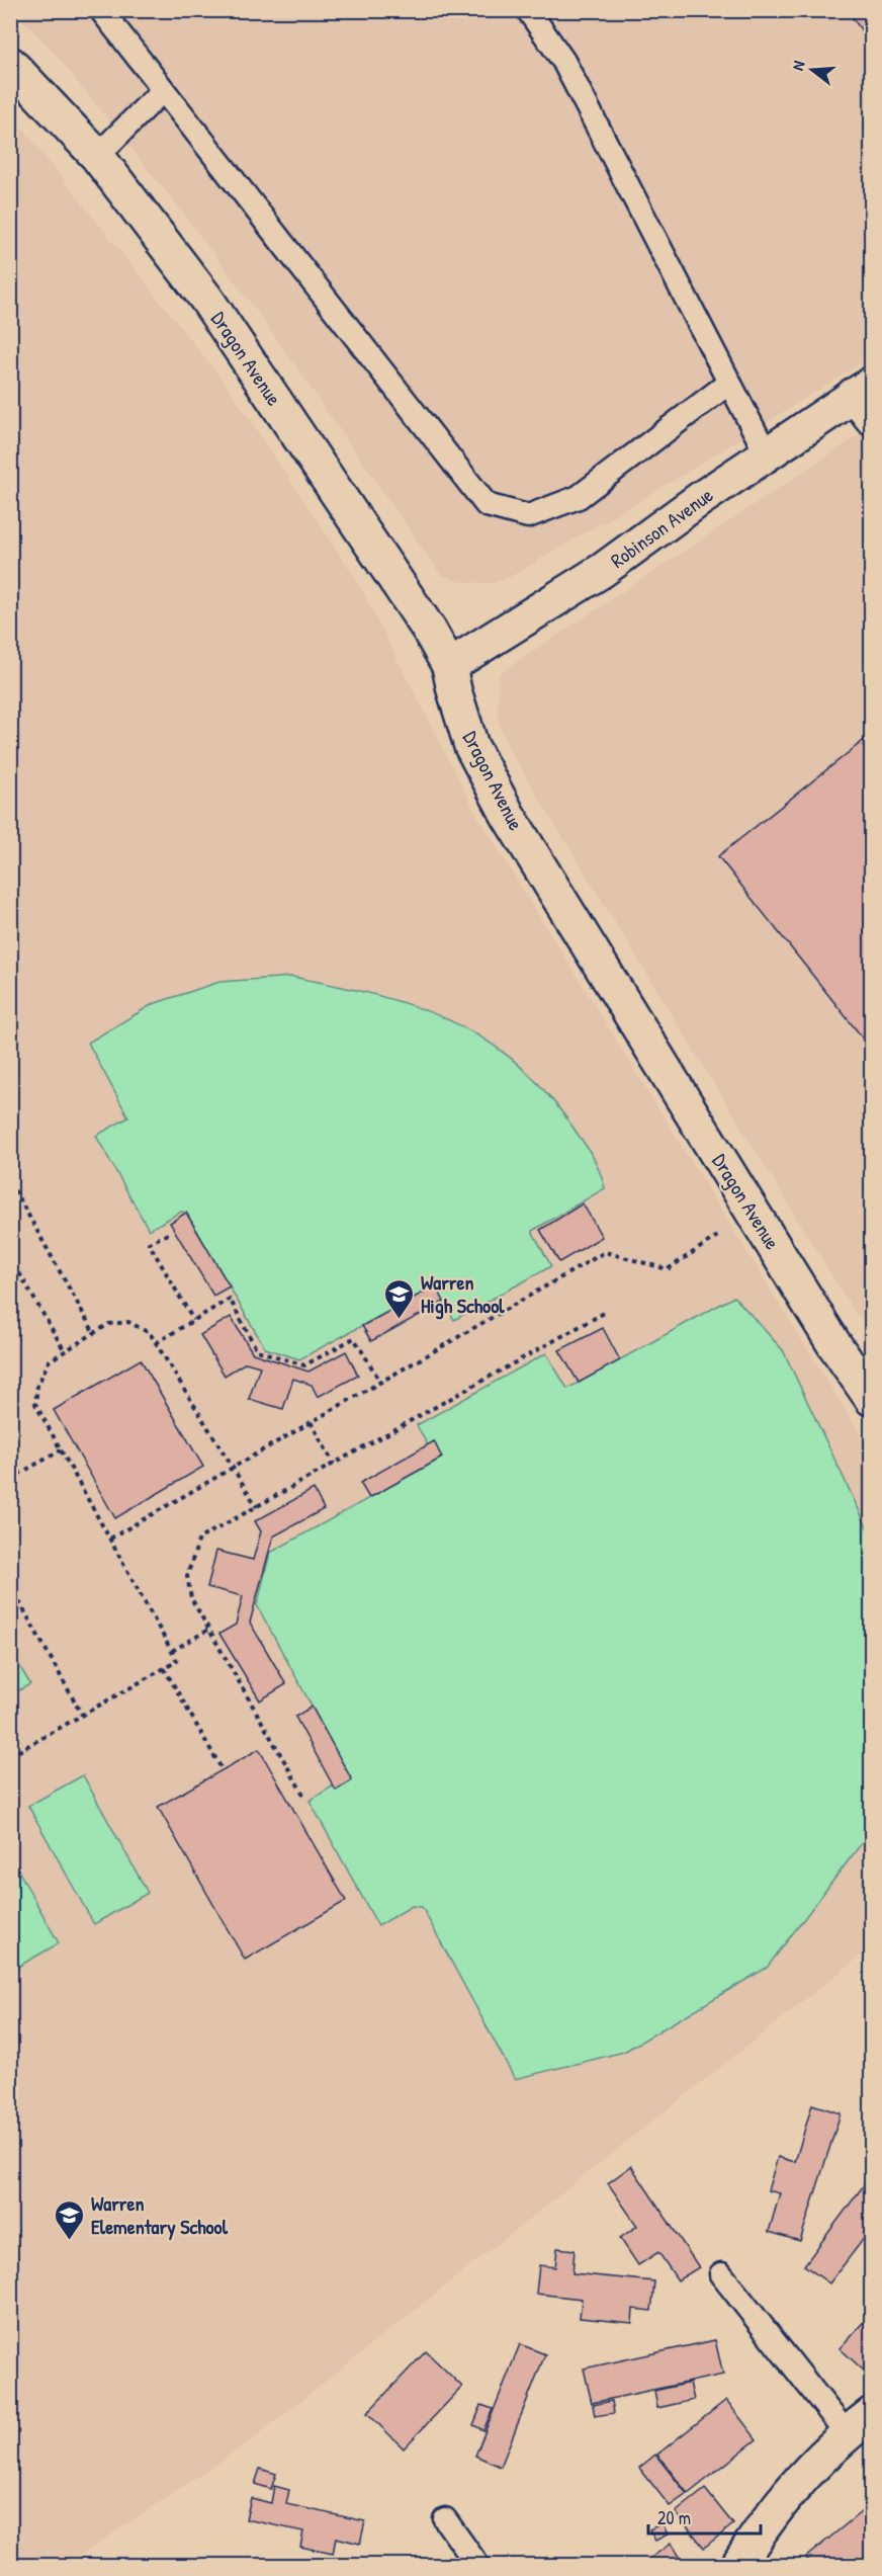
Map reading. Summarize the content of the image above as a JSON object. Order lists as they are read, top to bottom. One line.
{"streets":{"street":["Dragon Avenue","Robinson Avenue"]},"crossings":[["Dragon Avenue","Robinson Avenue"]],"places":{"school or university":["Warren High School","Warren Elementary School"]},"scale_bar":"20 m","north":"left"}
